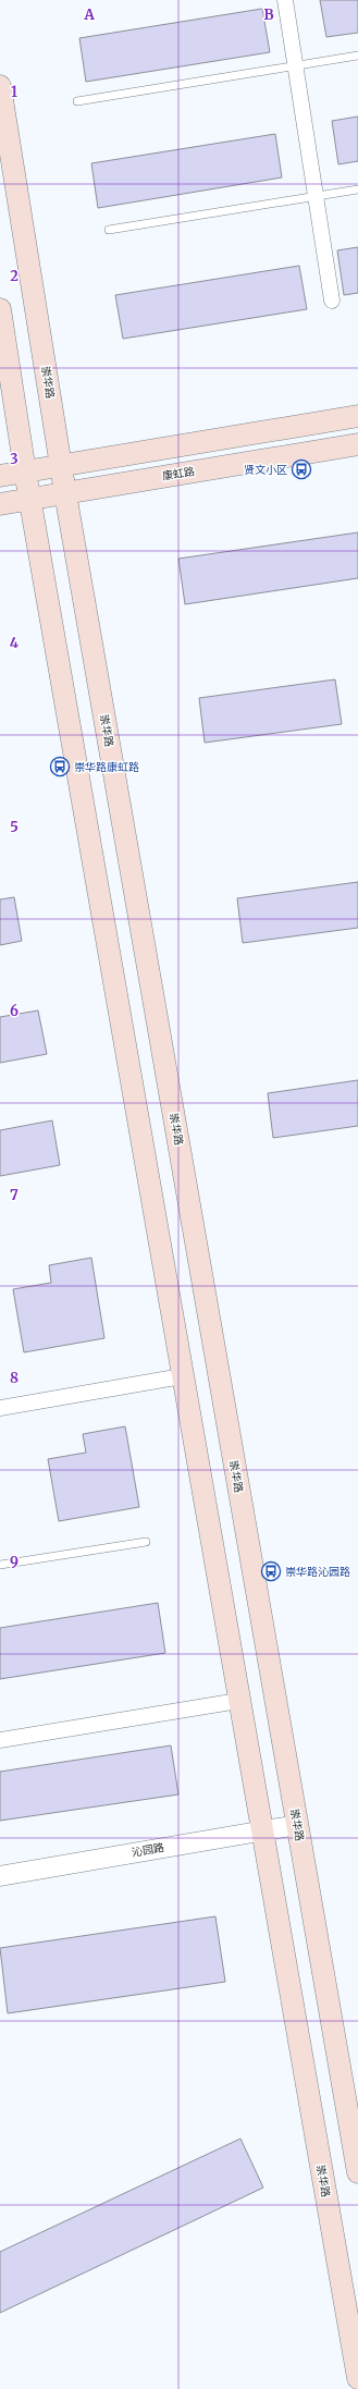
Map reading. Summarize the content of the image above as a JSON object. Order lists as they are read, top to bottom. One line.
{"streets":{"main road":["崇华路","康虹路"],"street":["沁园路"]},"crossings":[["崇华路","康虹路"],["崇华路","沁园路"]],"places":{"bus stop":["贤文小区","崇华路康虹路","崇华路沁园路"]},"grid":{"columns":["A","B"],"rows":["1","2","3","4","5","6","7","8","9"]}}
